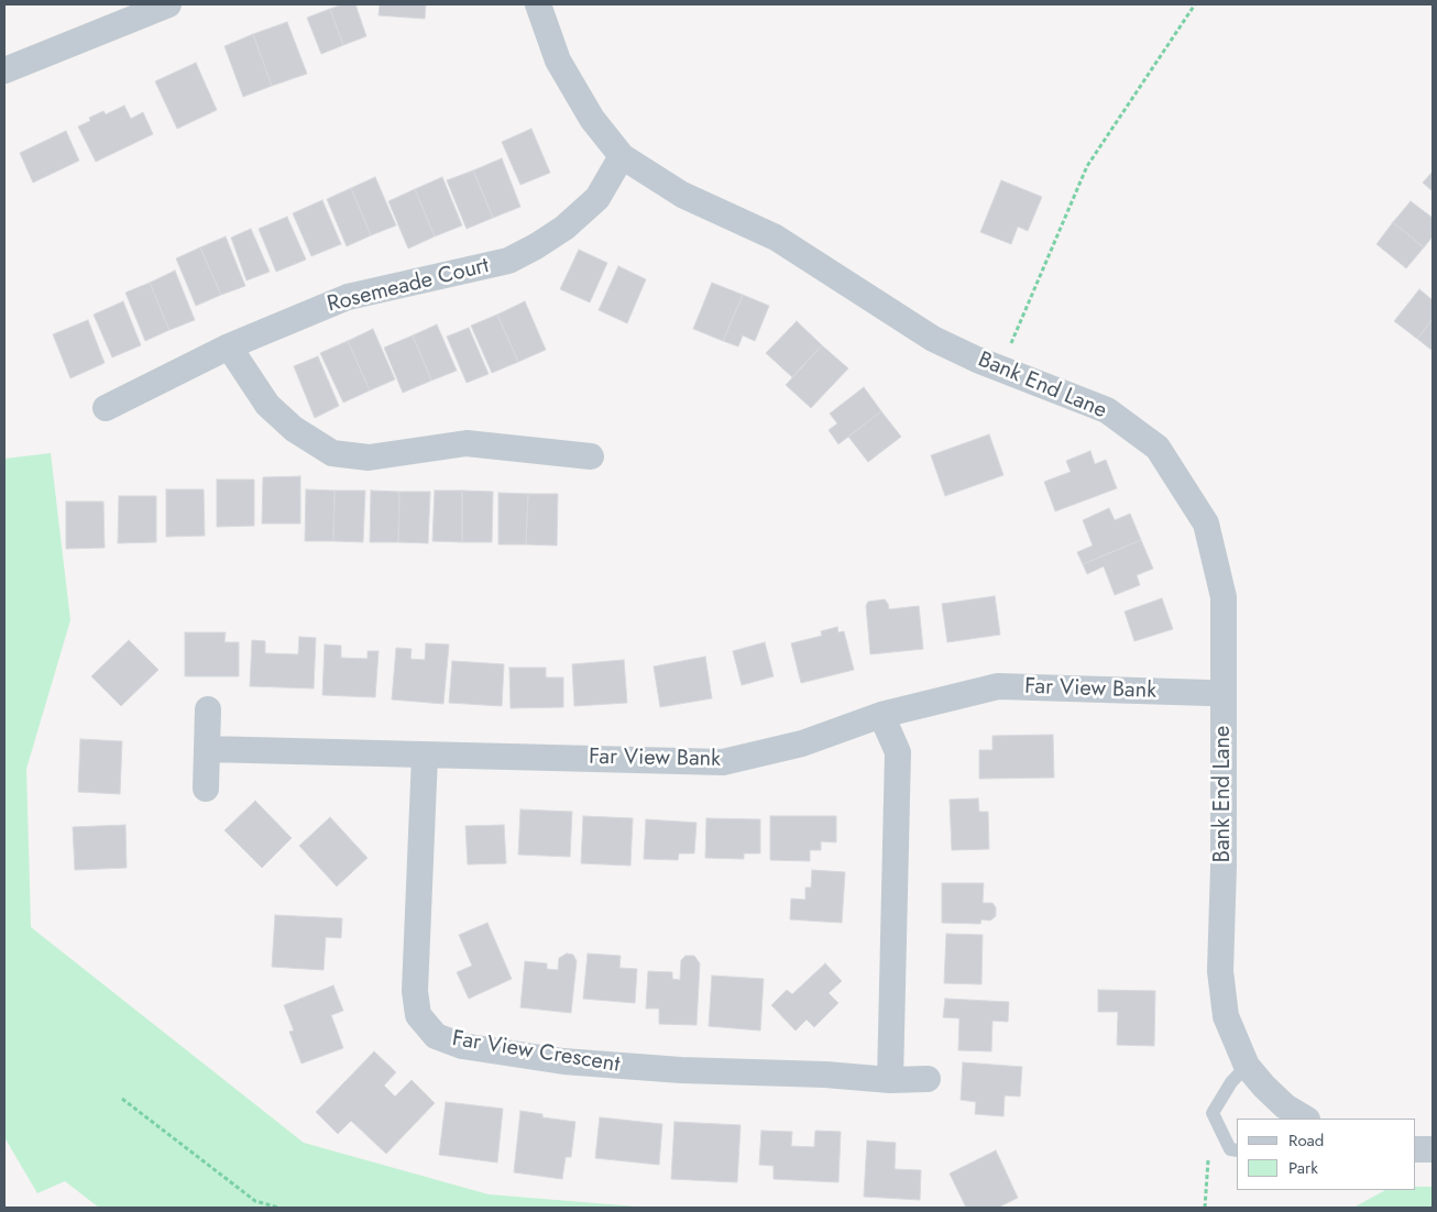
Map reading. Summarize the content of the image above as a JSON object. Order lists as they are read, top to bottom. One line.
{"streets":{"street":["Rosemeade Court","Bank End Lane","Far View Bank","Far View Crescent"]},"crossings":[["Rosemeade Court","Bank End Lane"],["Bank End Lane","Far View Bank"],["Far View Bank","Far View Crescent"]],"legend":["Road","Park"]}
